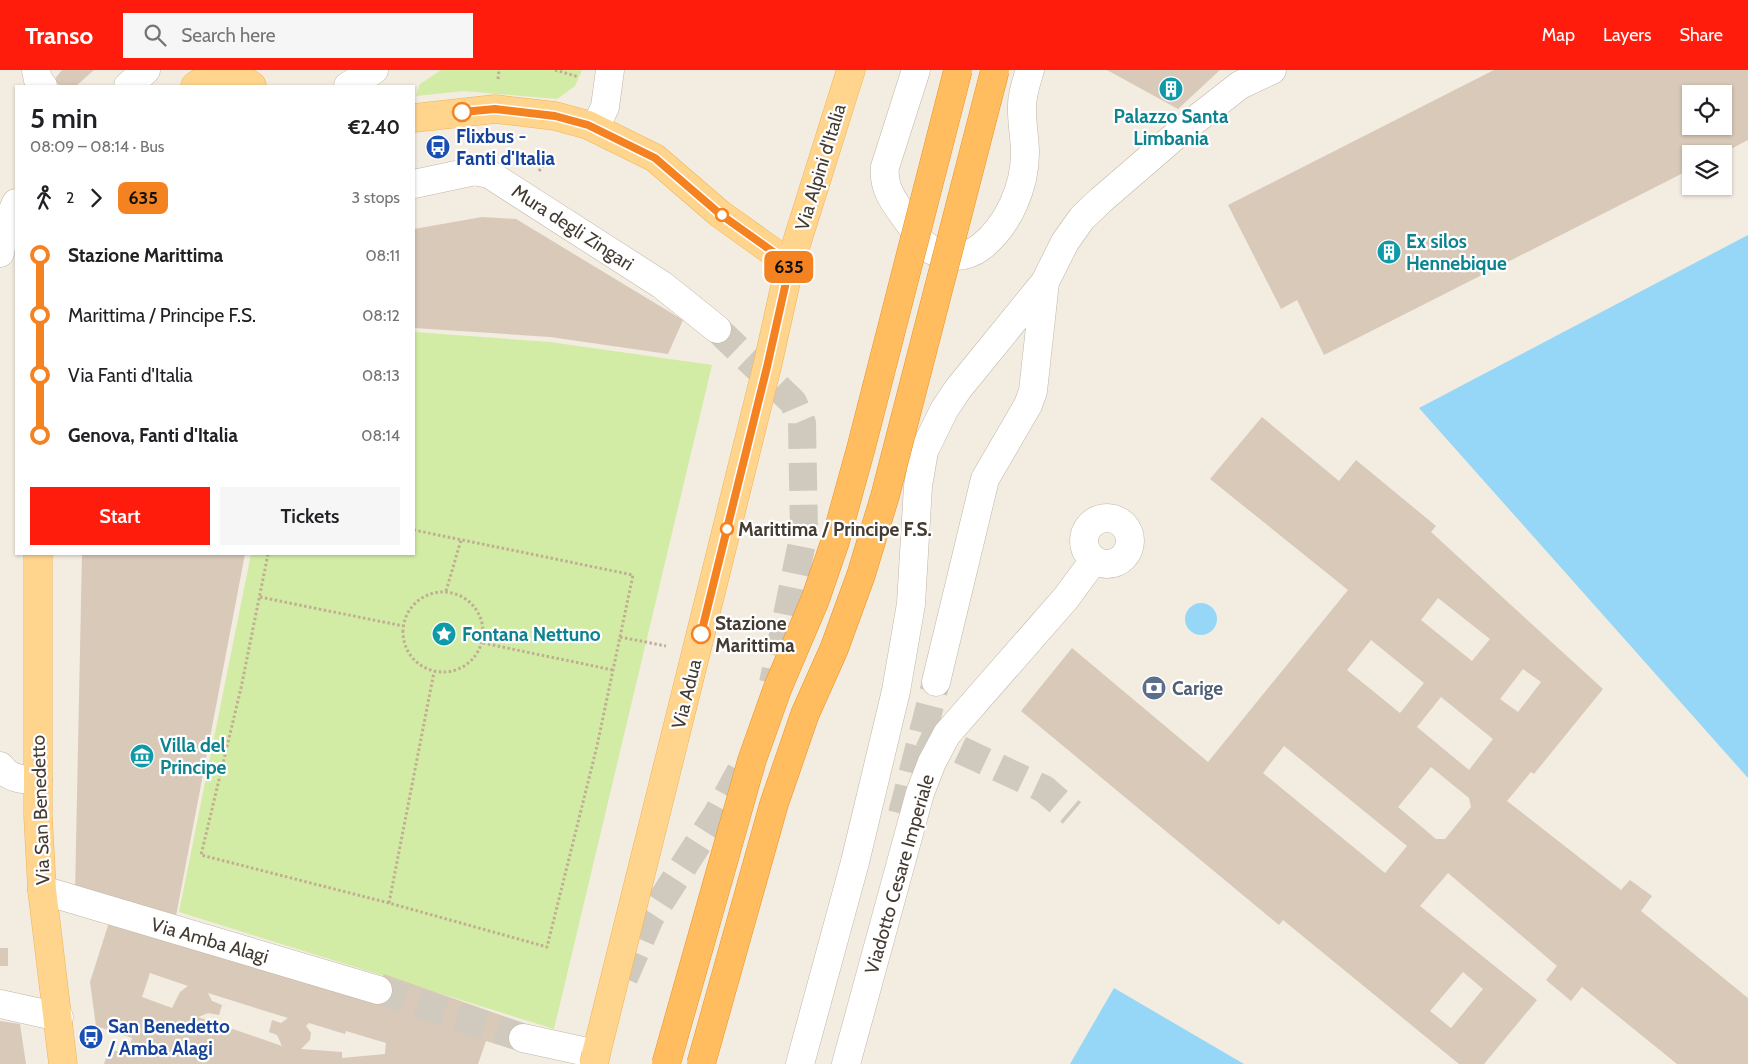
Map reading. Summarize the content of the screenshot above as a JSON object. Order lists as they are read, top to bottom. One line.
{"streets":{"main road":["Via Alpini d'Italia","Via Adua","Via San Benedetto"],"street":["Mura degli Zingari","Viadotto Cesare Imperiale","Via Amba Alagi"]},"crossings":[["Via Alpini d'Italia","Via Adua"],["Via San Benedetto","Via Amba Alagi"]],"places":{"building":["Palazzo Santa Limbania","Ex silos Hennebique"],"bus stop":["Flixbus - Fanti d'Italia","San Benedetto / Amba Alagi"],"other":["Marittima / Principe F.S.","Stazione Marittima"],"place":["Fontana Nettuno"],"bank":["Carige"],"museum":["Villa del Principe"]},"lines":["bus line 635"],"page":{"header":"Transo","search":"Search here","nav":["Map","Layers","Share"],"on_map":"635","heading":["5 min","08:09 – 08:14 · Bus","€2.40"],"legs":["2","635","3 stops"],"list":[{"name":"Stazione Marittima","value":"08:11"},{"name":"Marittima / Principe F.S.","value":"08:12"},{"name":"Via Fanti d'Italia","value":"08:13"},{"name":"Genova, Fanti d'Italia","value":"08:14"}],"buttons":["Start","Tickets"]}}
